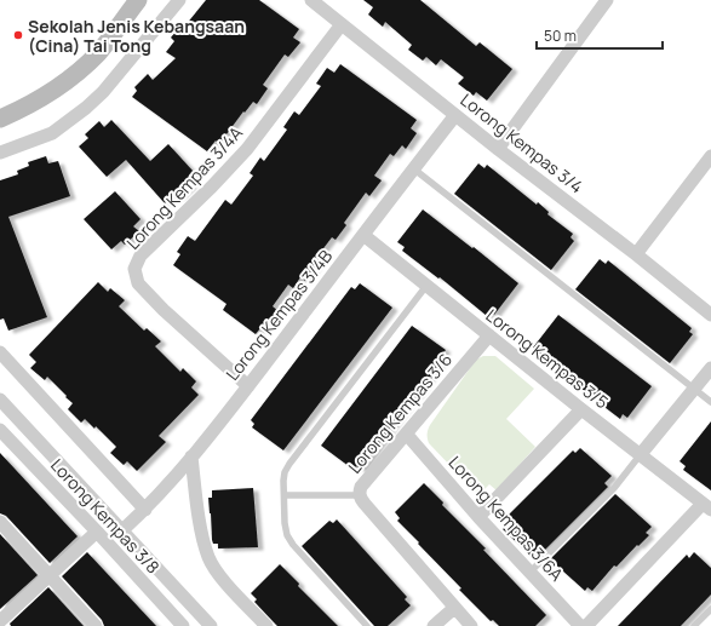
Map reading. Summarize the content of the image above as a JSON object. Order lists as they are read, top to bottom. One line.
{"streets":{"street":["Lorong Kempas 3/4","Lorong Kempas 3/4A","Lorong Kempas 3/4B","Lorong Kempas 3/5","Lorong Kempas 3/6","Lorong Kempas 3/8","Lorong Kempas 3/6A"]},"crossings":[["Lorong Kempas 3/4","Lorong Kempas 3/4A"],["Lorong Kempas 3/4","Lorong Kempas 3/4B"],["Lorong Kempas 3/4A","Lorong Kempas 3/4B"],["Lorong Kempas 3/4B","Lorong Kempas 3/5"],["Lorong Kempas 3/5","Lorong Kempas 3/6"],["Lorong Kempas 3/6","Lorong Kempas 3/6A"]],"places":["Sekolah Jenis Kebangsaan (Cina) Tai Tong"],"scale_bar":"50 m"}
